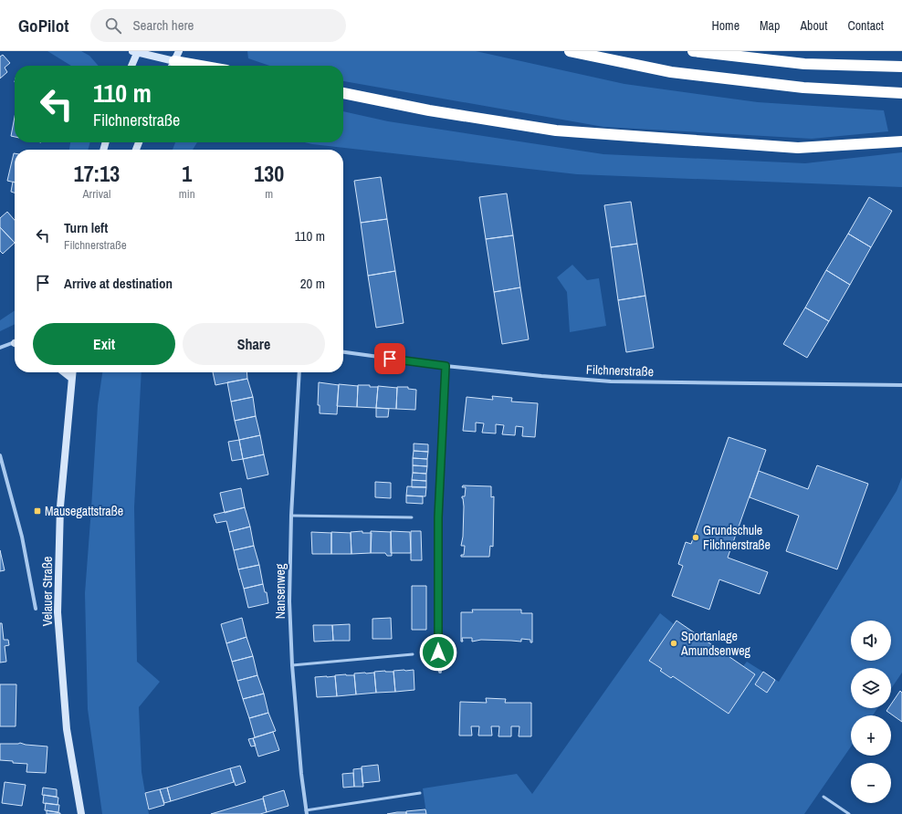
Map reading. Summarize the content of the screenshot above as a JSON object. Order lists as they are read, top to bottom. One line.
{"streets":{"main road":["Velauer Straße"],"street":["Filchnerstraße","Nansenweg"]},"places":{"transit":["Mausegattstraße"],"other":["Grundschule Filchnerstraße","Sportanlage Amundsenweg"]},"page":{"header":"GoPilot","search":"Search here","nav":["Home","Map","About","Contact"],"turn":["110 m","Filchnerstraße"],"eta":["17:13","Arrival","1","min","130","m"],"list":[{"name":"Turn left","note":"Filchnerstraße","value":"110 m"},{"name":"Arrive at destination","value":"20 m"}],"buttons":["Exit","Share"],"map_buttons":["+","−"]}}
